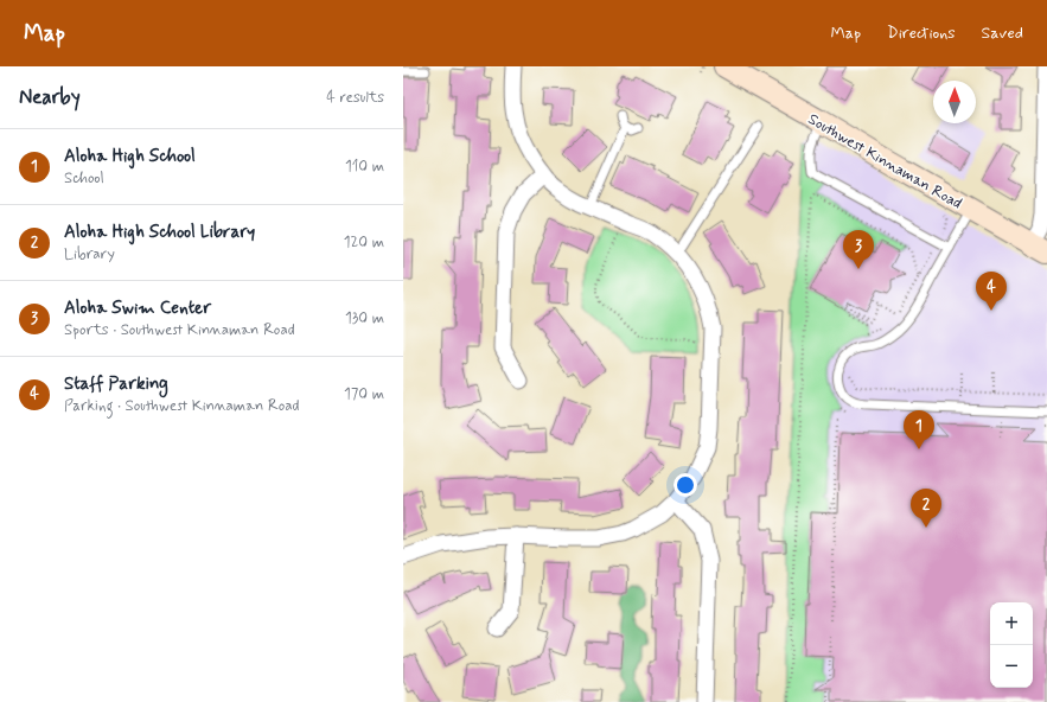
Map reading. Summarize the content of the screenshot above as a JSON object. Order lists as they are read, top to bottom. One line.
{"streets":{"main road":["Southwest Kinnaman Road"]},"north":"top","page":{"header":"Map","nav":["Map","Directions","Saved"],"heading":["Nearby","4 results"],"list":[{"mark":"1","name":"Aloha High School","note":"School","value":"110 m"},{"mark":"2","name":"Aloha High School Library","note":"Library","value":"120 m"},{"mark":"3","name":"Aloha Swim Center","note":"Sports · Southwest Kinnaman Road","value":"130 m"},{"mark":"4","name":"Staff Parking","note":"Parking · Southwest Kinnaman Road","value":"170 m"}],"pins":["3","4","1","2"],"map_buttons":["+","−"]}}
